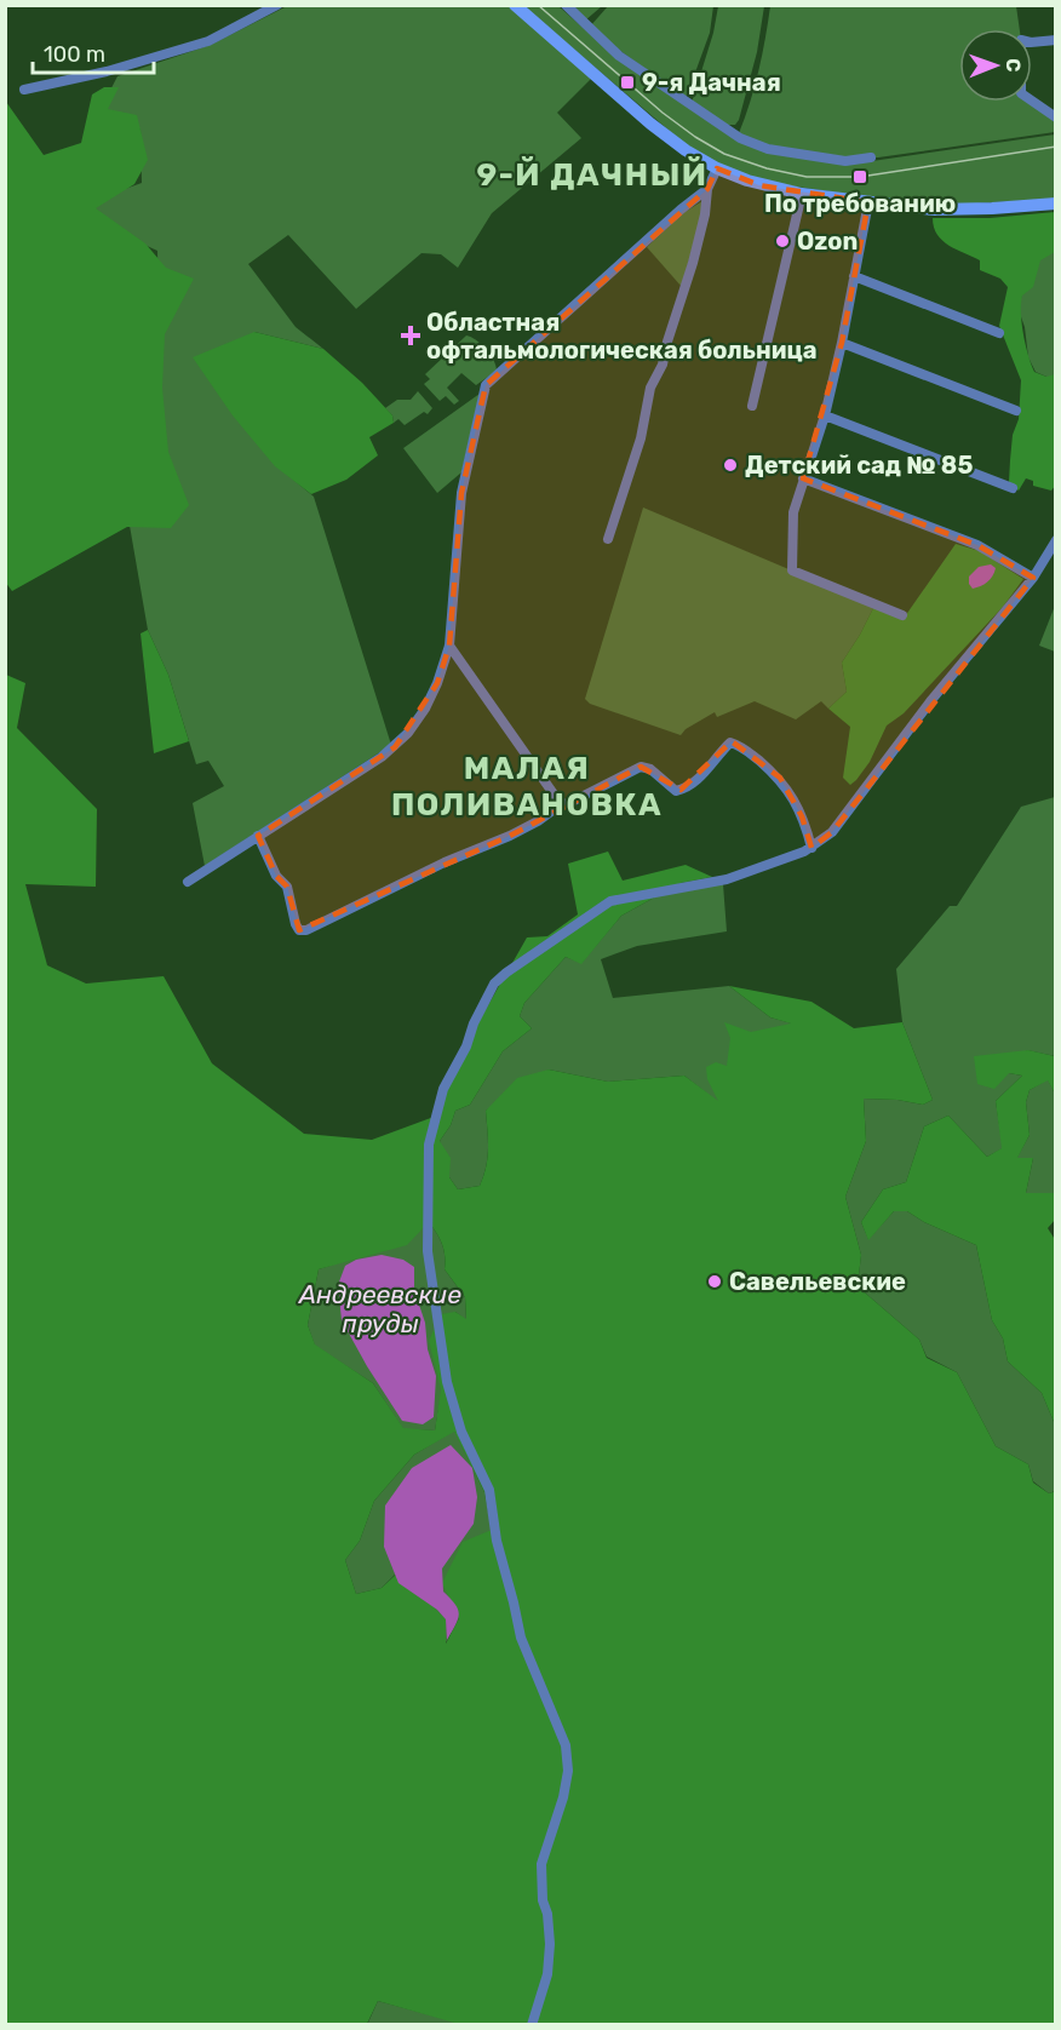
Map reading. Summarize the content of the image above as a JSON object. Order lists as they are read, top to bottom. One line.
{"districts":["9-Й ДАЧНЫЙ","МАЛАЯ ПОЛИВАНОВКА"],"water":["Андреевские пруды"],"places":{"transit":["9-я Дачная","По требованию"],"other":["Ozon","Детский сад № 85","Савельевские"],"health":["Областная офтальмологическая больница"]},"scale_bar":"100 m","north":"right"}
